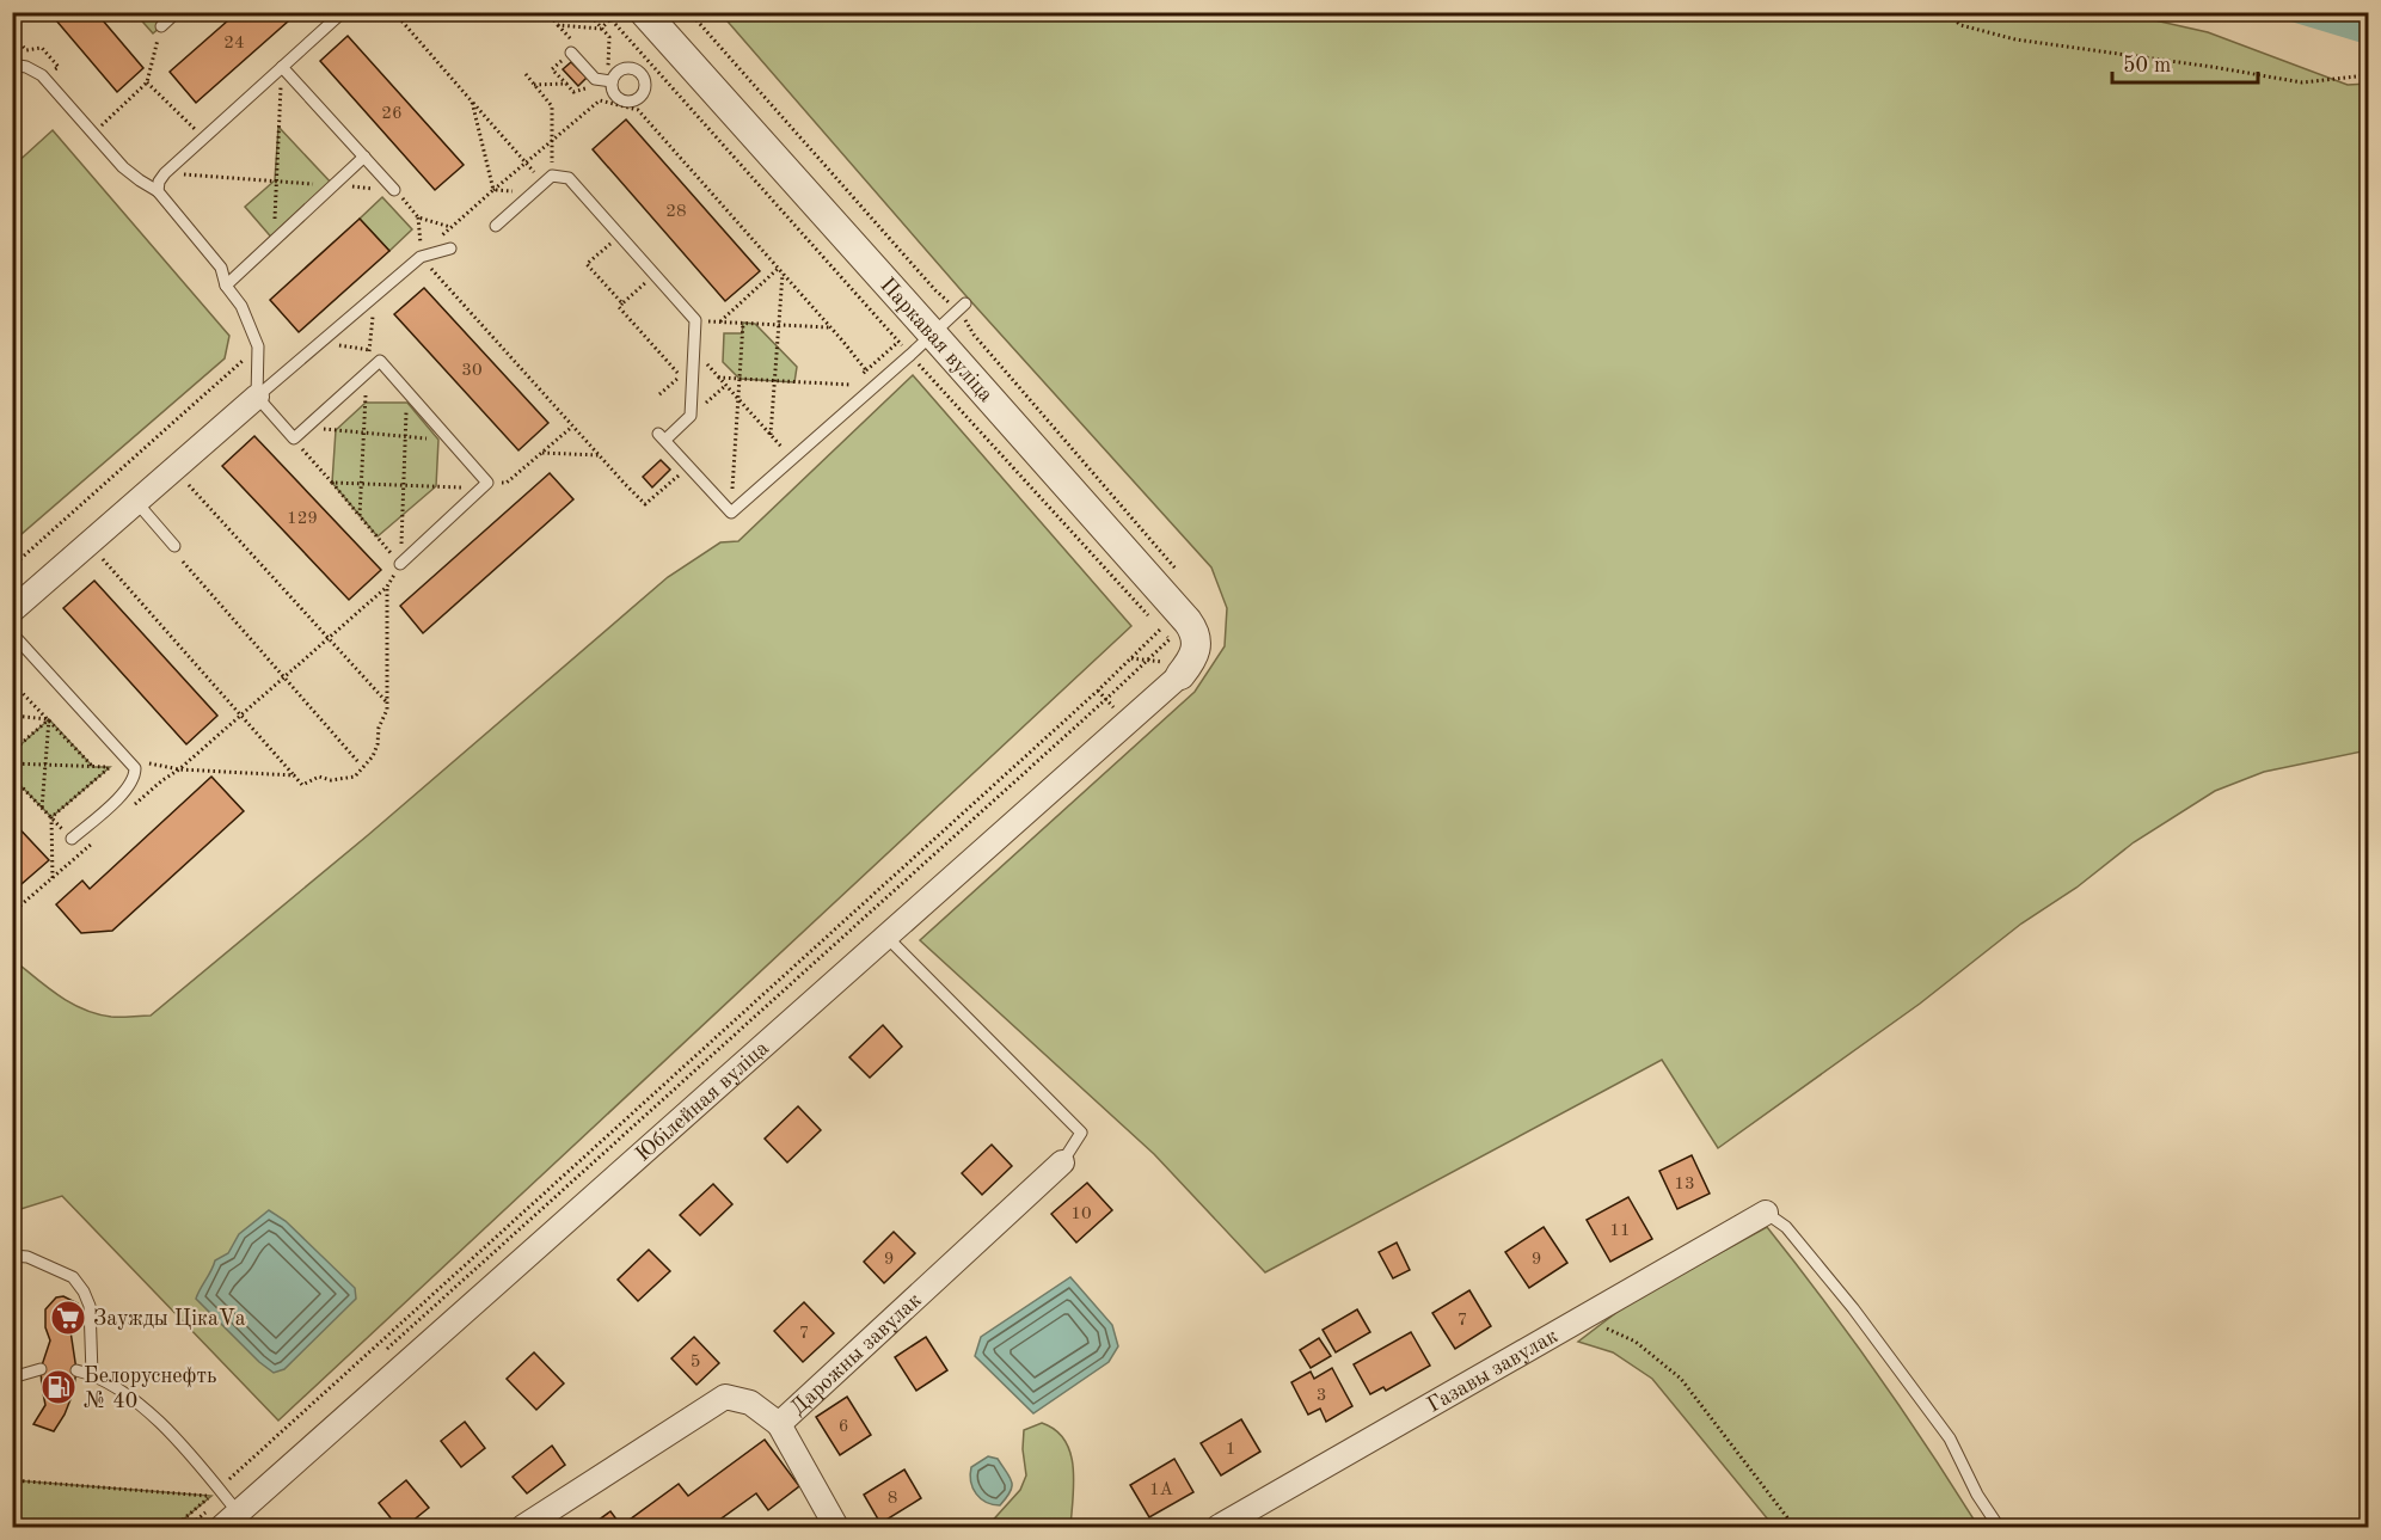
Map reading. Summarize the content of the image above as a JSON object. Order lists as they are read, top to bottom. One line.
{"streets":{"street":["Паркавая вуліца","Юбілейная вуліца","Дарожны завулак","Газавы завулак"]},"crossings":[["Паркавая вуліца","Юбілейная вуліца"]],"places":{"supermarket":["Заужды ЦікаVа"],"fuel station":["Белоруснефть № 40"]},"house_numbers":["24","26","28","30","129","13","10","11","9","9","7","7","5","3","6","1","1А","8"],"scale_bar":"50 m"}
